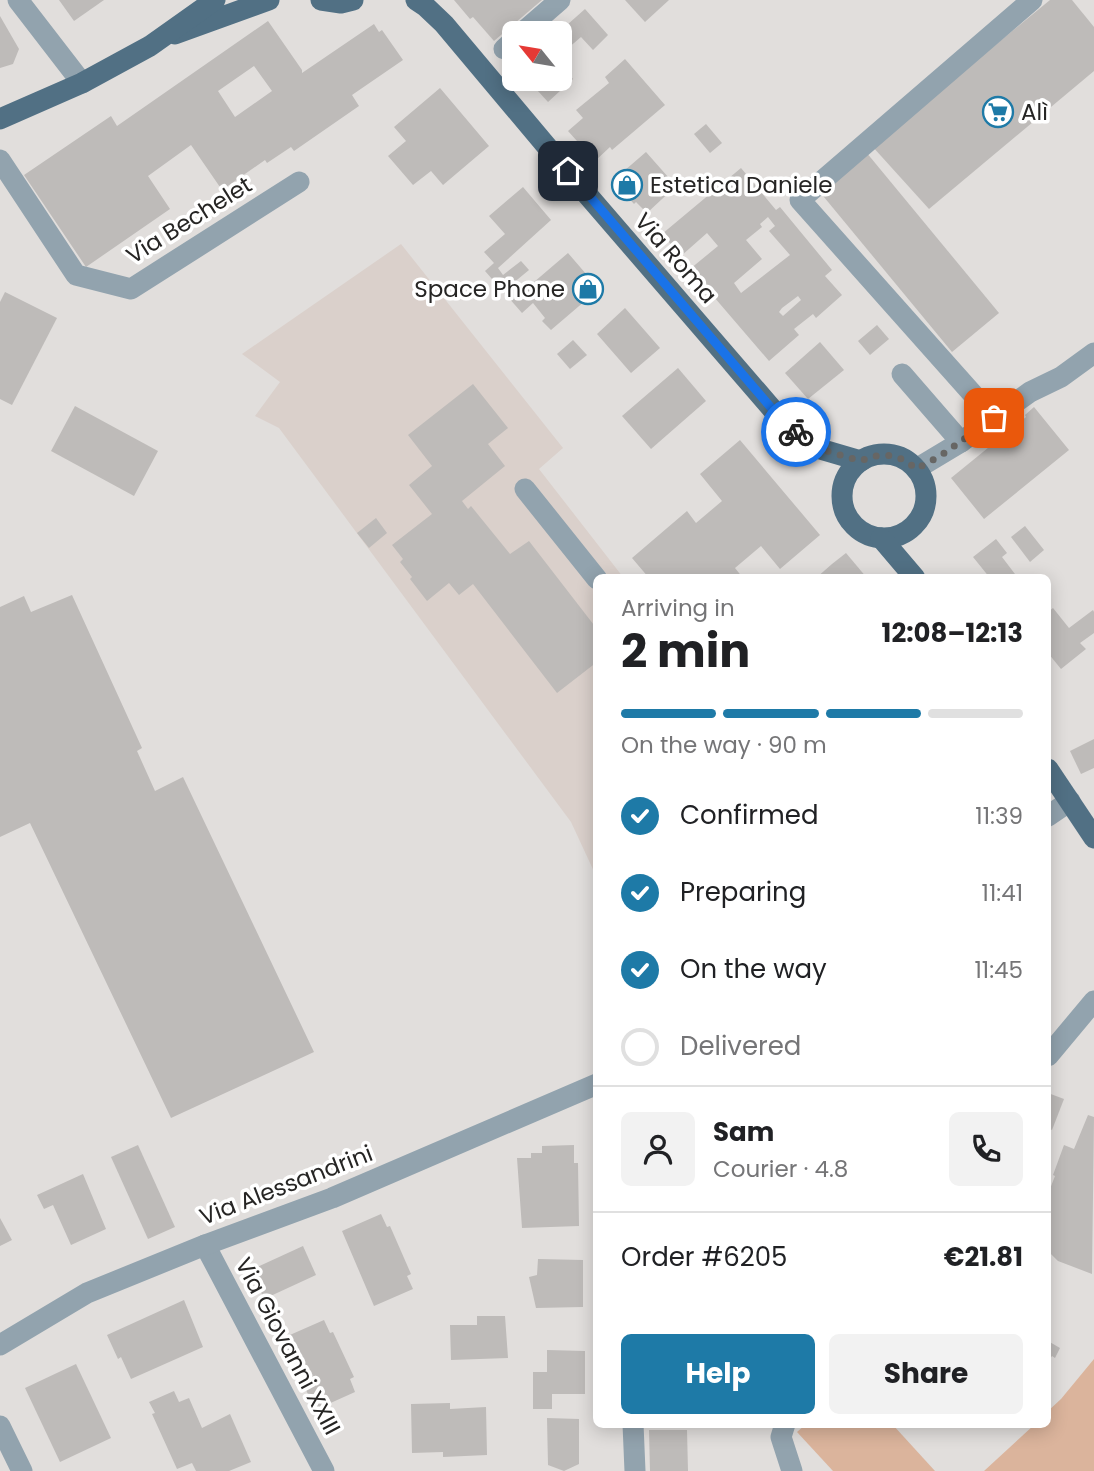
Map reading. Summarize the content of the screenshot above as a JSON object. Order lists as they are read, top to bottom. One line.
{"streets":{"main road":["Via Roma"],"street":["Via Bechelet","Via Alessandrini","Via Giovanni XXIII"]},"crossings":[["Via Alessandrini","Via Giovanni XXIII"]],"places":{"supermarket":["Alì"],"shop":["Estetica Daniele","Space Phone"]},"north":"top left","page":{"heading":["2 min","Arriving in","12:08–12:13"],"panel":["Sam","Courier · 4.8","Order #6205","€21.81"],"bar":"On the way · 90 m","list":[["Confirmed","11:39"],["Preparing","11:41"],["On the way","11:45"],"Delivered"],"buttons":["Help","Share"]}}
